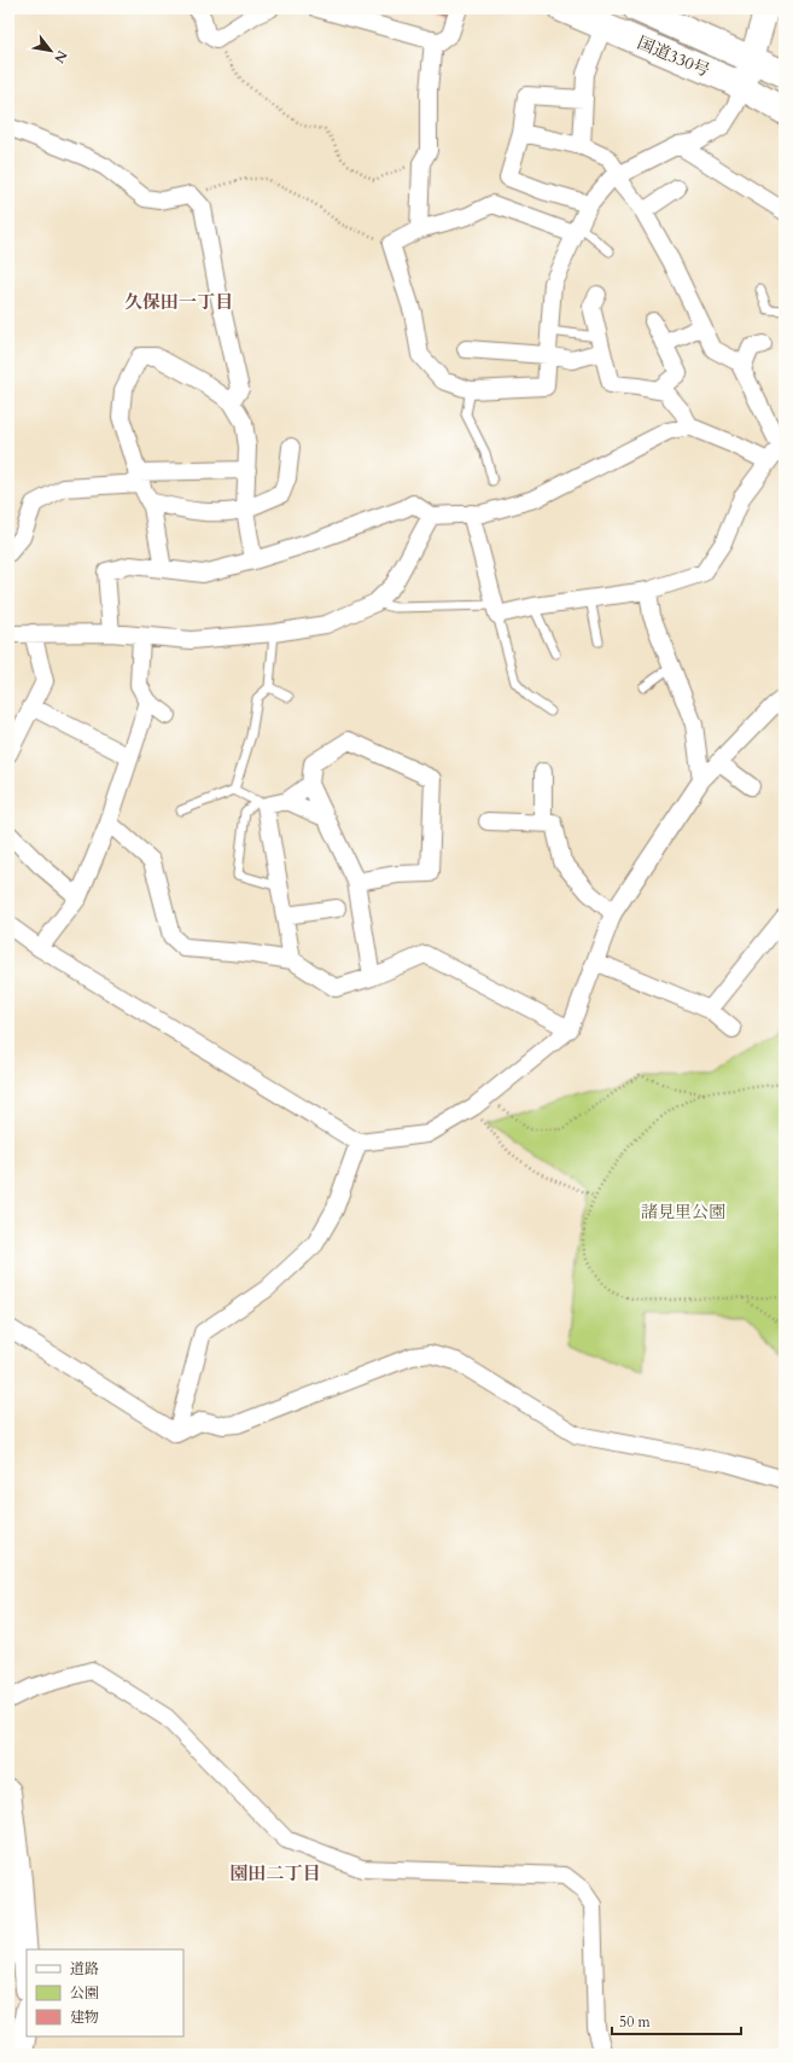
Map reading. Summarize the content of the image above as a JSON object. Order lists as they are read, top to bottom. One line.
{"streets":{"highway":["国道330号"]},"districts":["久保田一丁目","園田二丁目"],"parks":["諸見里公園"],"legend":["道路","公園","建物"],"scale_bar":"50 m","north":"bottom right"}
